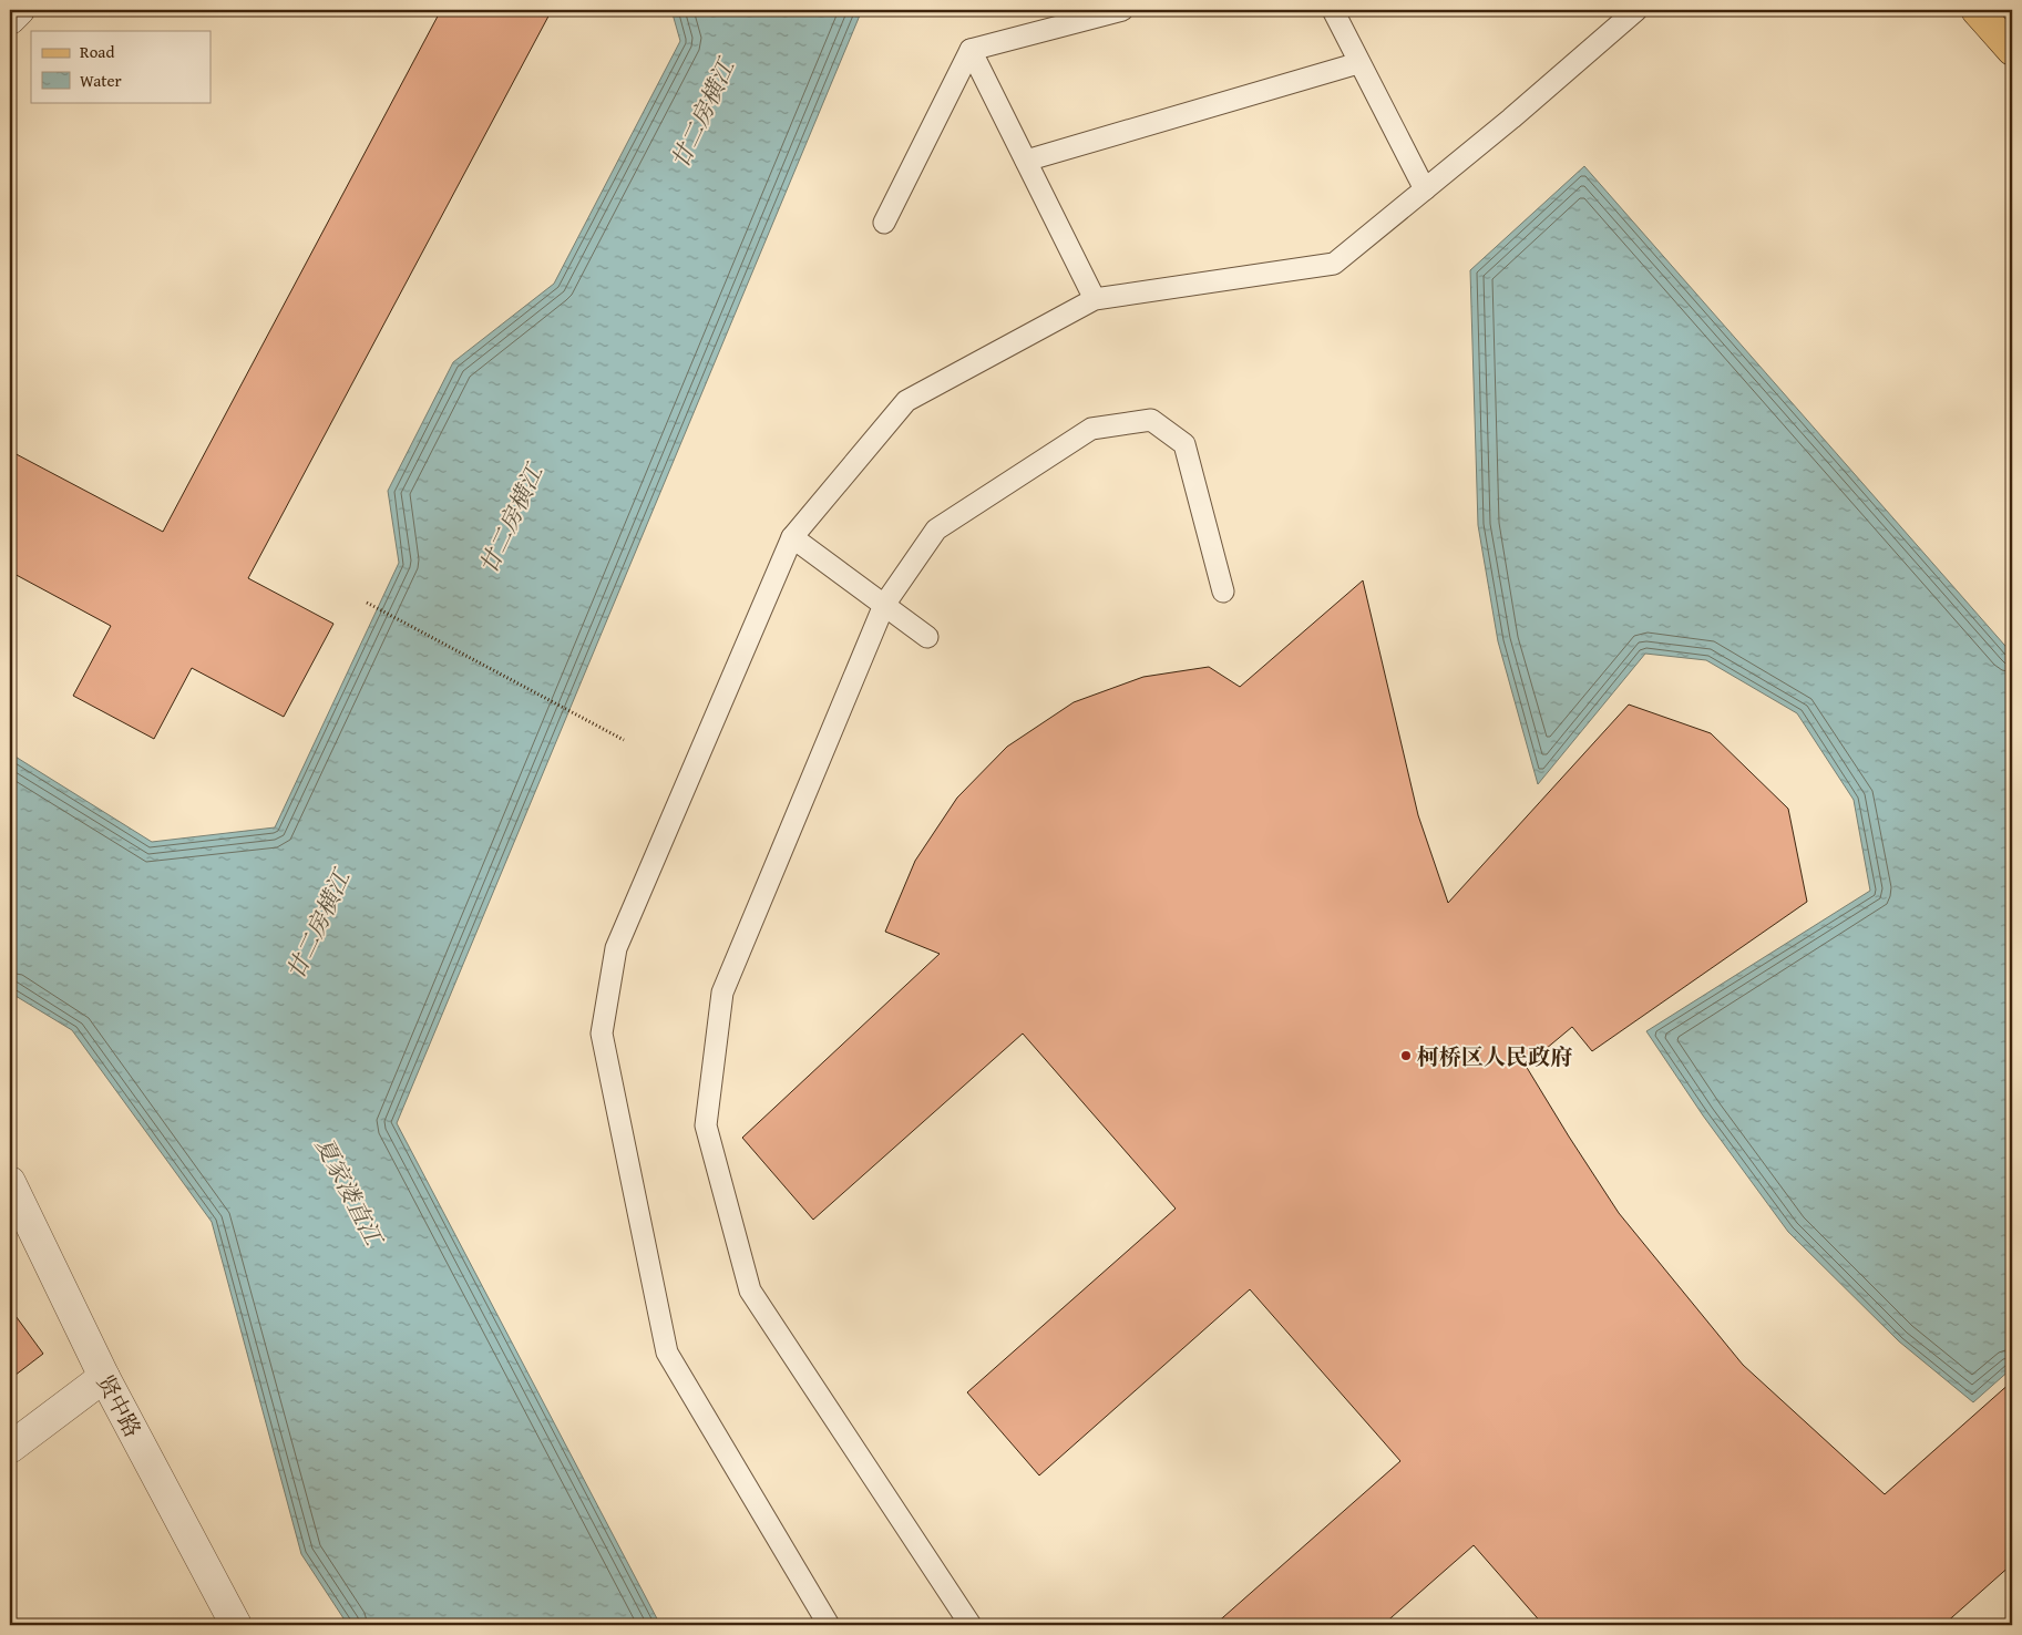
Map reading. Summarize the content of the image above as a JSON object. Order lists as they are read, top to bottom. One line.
{"streets":{"street":["贤中路"]},"water":["廿二房横江","夏家溇直江"],"places":["柯桥区人民政府"],"legend":["Road","Water"]}
